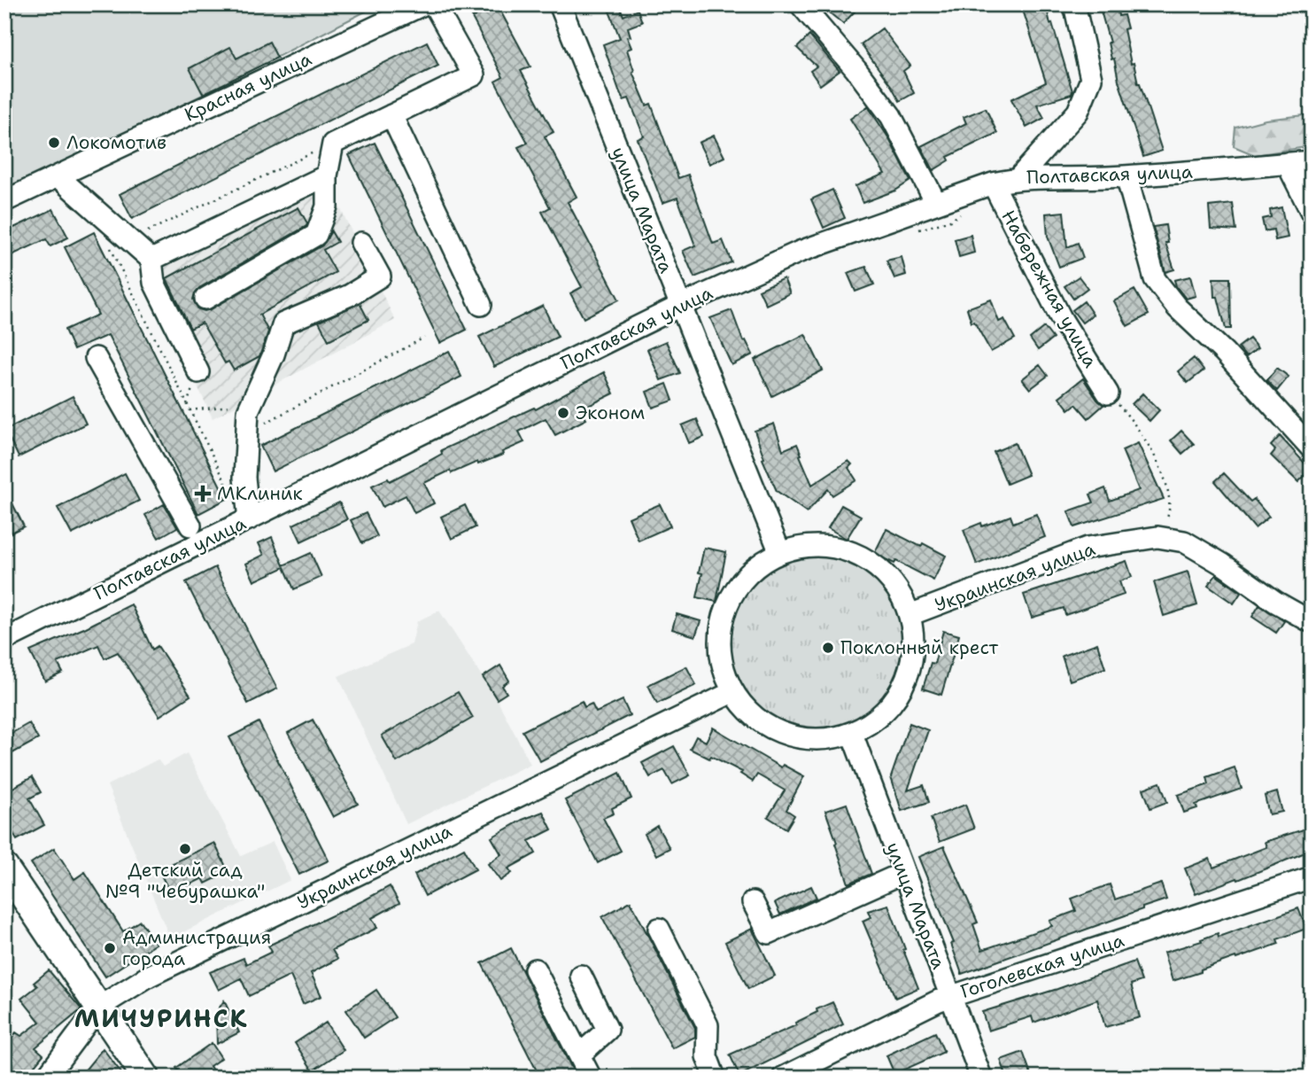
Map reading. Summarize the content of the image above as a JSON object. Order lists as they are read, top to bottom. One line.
{"streets":{"street":["Красная улица","Полтавская улица","улица Марата","Набережная улица","Украинская улица","Гоголевская улица"]},"crossings":[["Полтавская улица","улица Марата"],["Полтавская улица","Набережная улица"],["улица Марата","Украинская улица"],["улица Марата","Гоголевская улица"]],"districts":["МИЧУРИНСК"],"places":{"other":["Локомотив","Эконом","Поклонный крест","Детский сад №9 \"Чебурашка\"","Администрация города"],"health":["МКлиник"]}}
